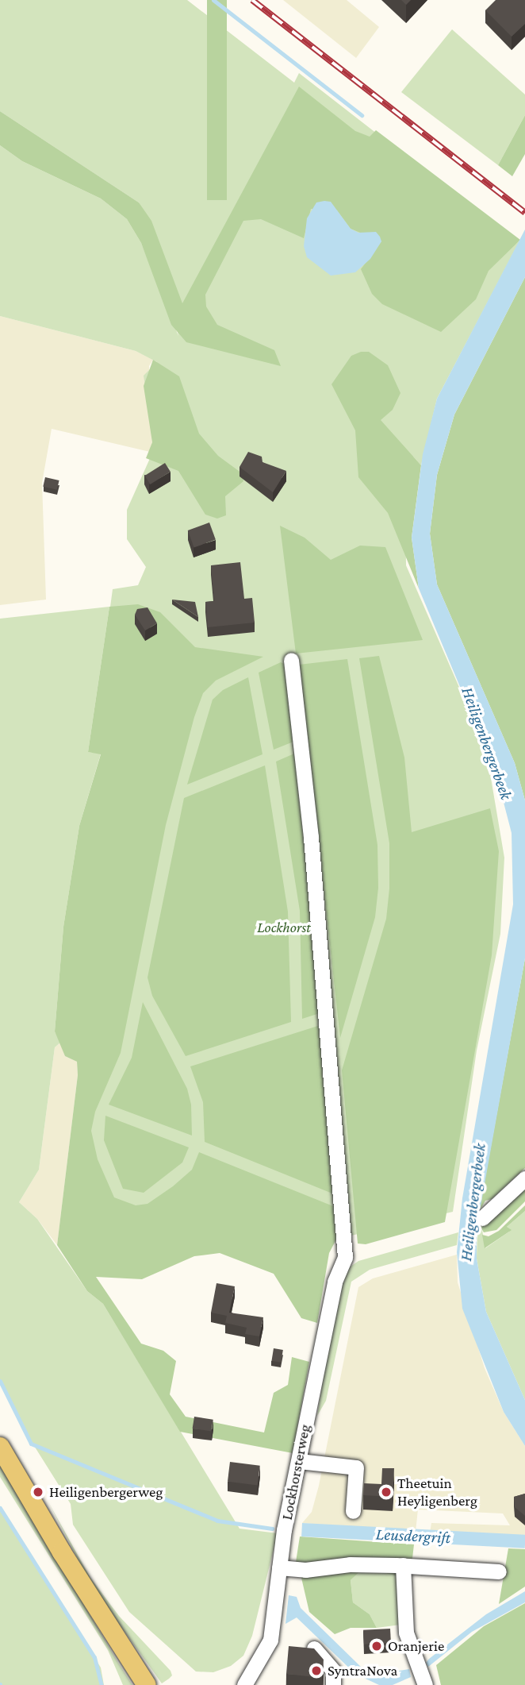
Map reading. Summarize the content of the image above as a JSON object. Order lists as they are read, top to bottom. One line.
{"streets":{"street":["Lockhorsterweg"]},"water":["Heiligenbergerbeek","Leusdergrift"],"parks":["Lockhorst"],"places":["Heiligenbergerweg","Theetuin Heyligenberg","Oranjerie","SyntraNova"]}
